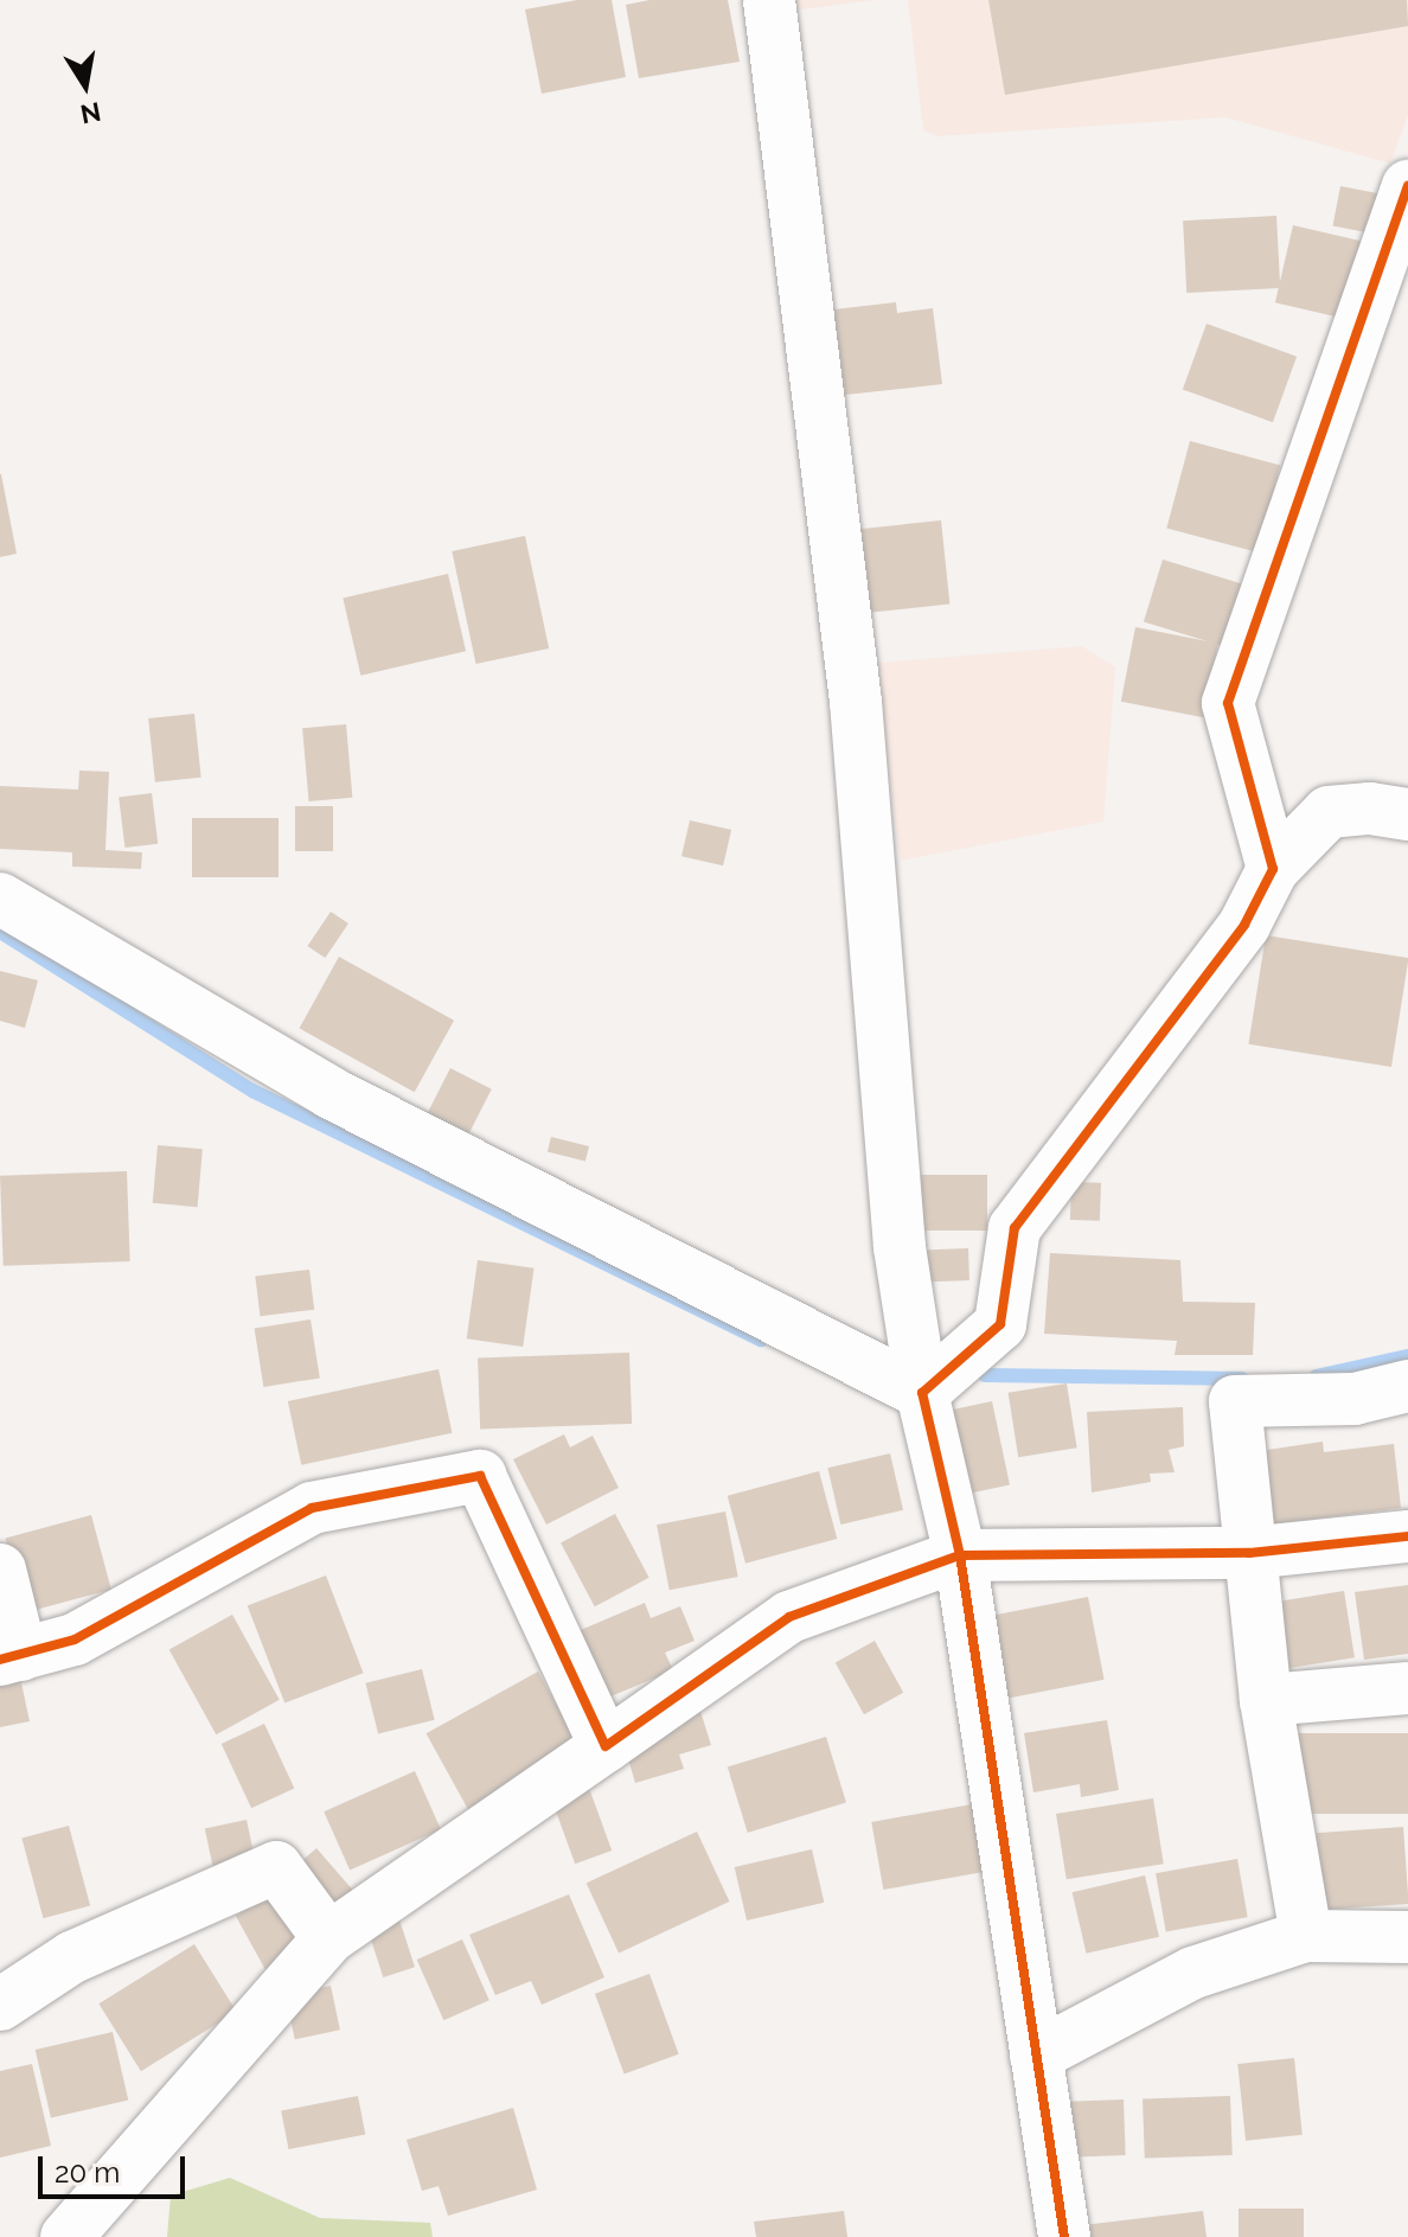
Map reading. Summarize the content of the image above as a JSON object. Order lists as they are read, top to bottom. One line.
{"scale_bar":"20 m","north":"bottom"}
